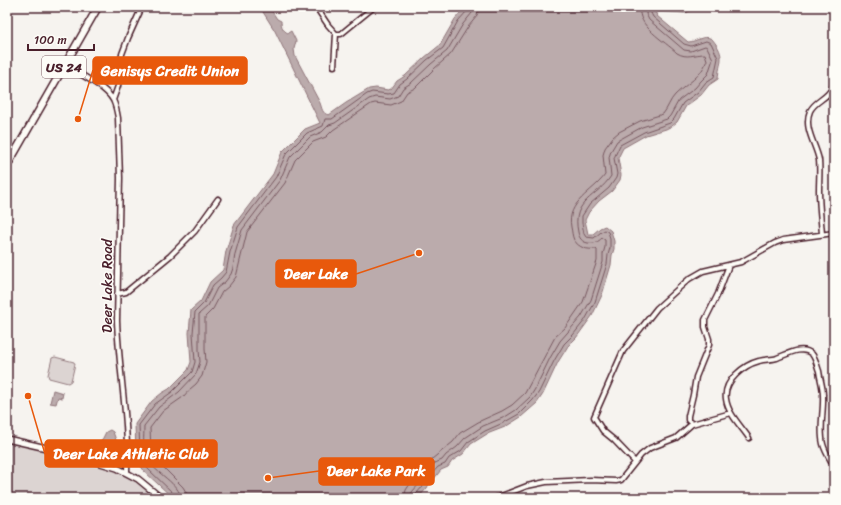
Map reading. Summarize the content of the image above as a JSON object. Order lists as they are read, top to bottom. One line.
{"streets":{"main road":["US 24"],"street":["Deer Lake Road"]},"places":["Genisys Credit Union","Deer Lake","Deer Lake Athletic Club","Deer Lake Park"],"scale_bar":"100 m"}
